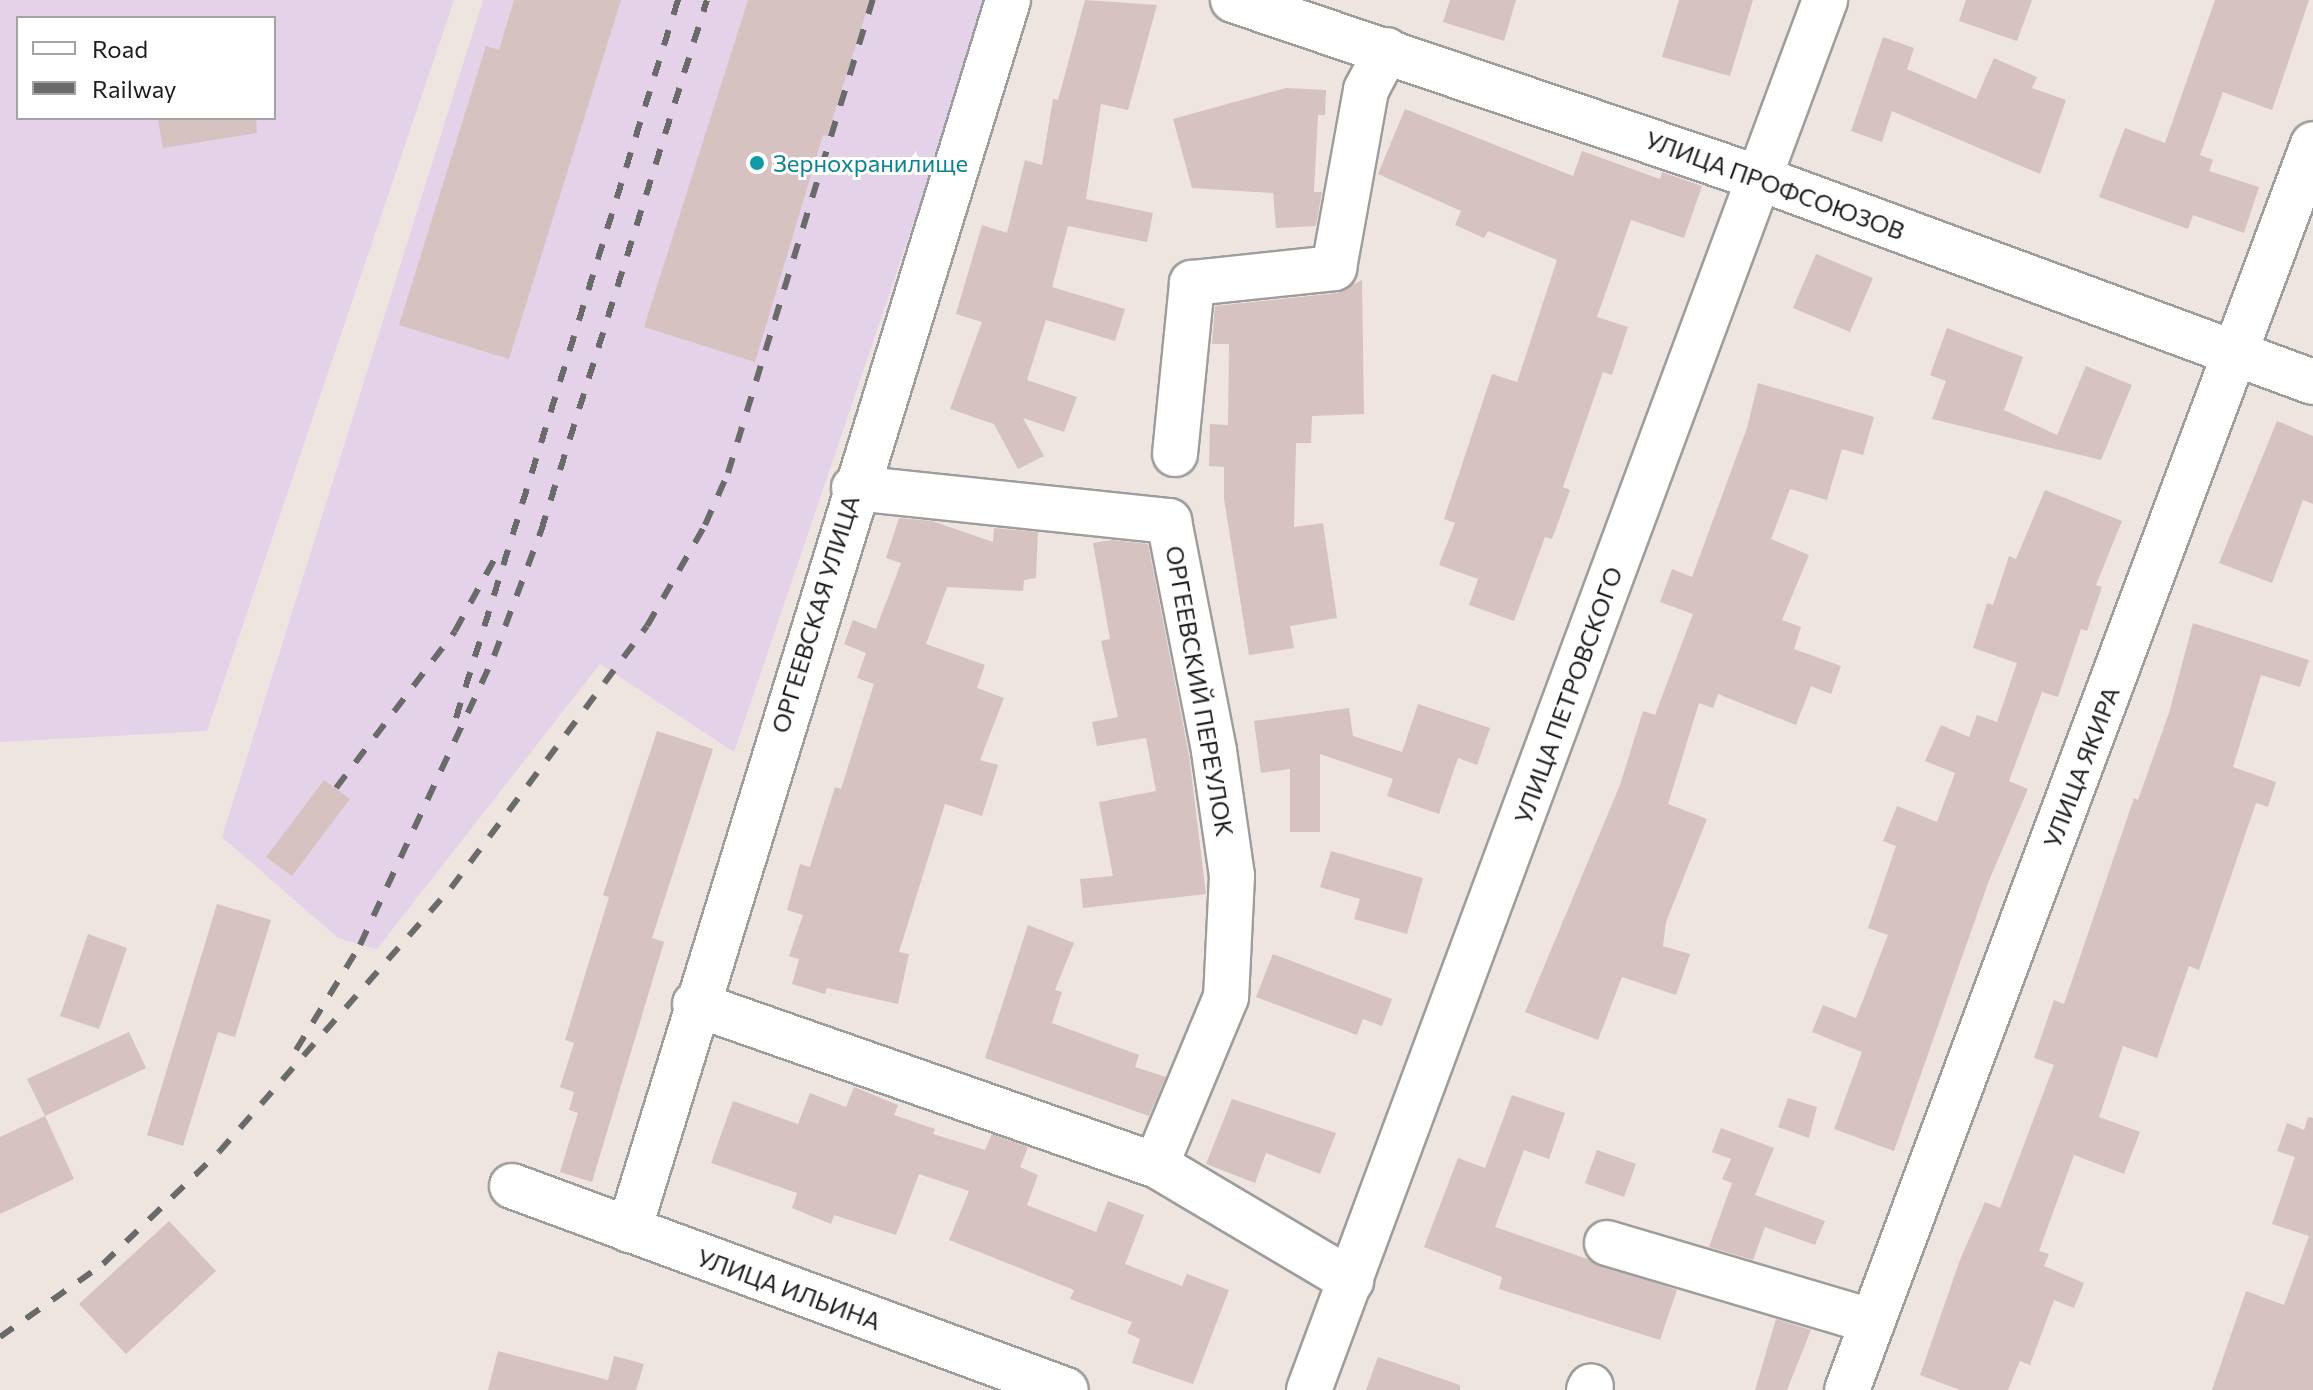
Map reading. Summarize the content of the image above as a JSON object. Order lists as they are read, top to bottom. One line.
{"streets":{"street":["УЛИЦА ПРОФСОЮЗОВ","ОРГЕЕВСКАЯ УЛИЦА","ОРГЕЕВСКИЙ ПЕРЕУЛОК","УЛИЦА ПЕТРОВСКОГО","УЛИЦА ЯКИРА","УЛИЦА ИЛЬИНА"]},"crossings":[["УЛИЦА ПРОФСОЮЗОВ","УЛИЦА ПЕТРОВСКОГО"],["УЛИЦА ПРОФСОЮЗОВ","УЛИЦА ЯКИРА"],["ОРГЕЕВСКАЯ УЛИЦА","ОРГЕЕВСКИЙ ПЕРЕУЛОК"],["ОРГЕЕВСКАЯ УЛИЦА","УЛИЦА ИЛЬИНА"]],"places":["Зернохранилище"],"legend":["Road","Railway"]}
